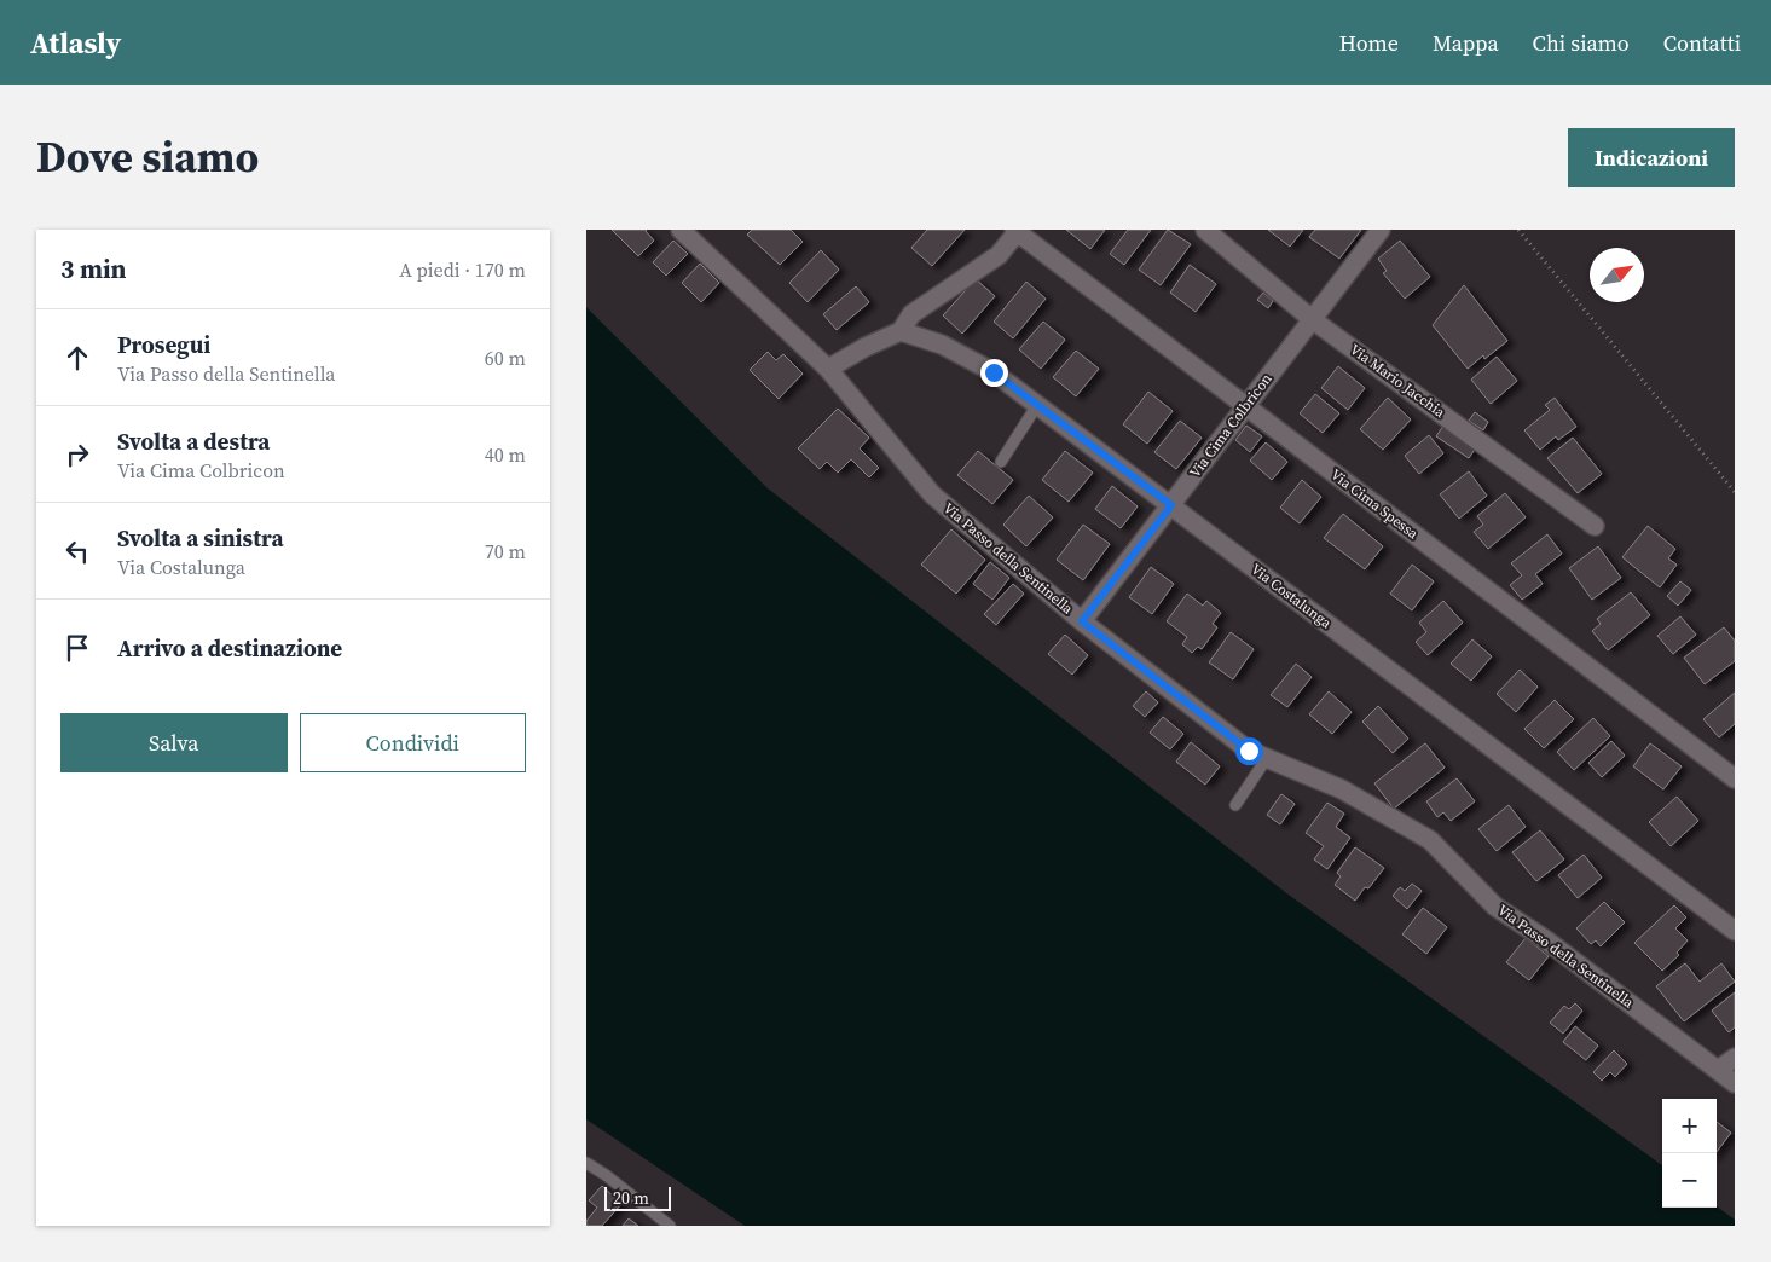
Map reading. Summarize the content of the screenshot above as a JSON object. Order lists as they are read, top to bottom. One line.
{"streets":{"street":["Via Mario Jacchia","Via Cima Colbricon","Via Cima Spessa","Via Passo della Sentinella","Via Costalunga"]},"crossings":[["Via Mario Jacchia","Via Cima Colbricon"],["Via Cima Colbricon","Via Cima Spessa"],["Via Cima Colbricon","Via Passo della Sentinella"],["Via Cima Colbricon","Via Costalunga"]],"scale_bar":"20 m","north":"top right","page":{"header":"Atlasly","nav":["Home","Mappa","Chi siamo","Contatti"],"title":"Dove siamo","buttons":["Indicazioni",["Salva","Condividi"]],"heading":["3 min","A piedi · 170 m"],"list":[["Prosegui","Via Passo della Sentinella","60 m"],["Svolta a destra","Via Cima Colbricon","40 m"],["Svolta a sinistra","Via Costalunga","70 m"],"Arrivo a destinazione"],"map_buttons":["+","−"],"scale":"20 m"}}
